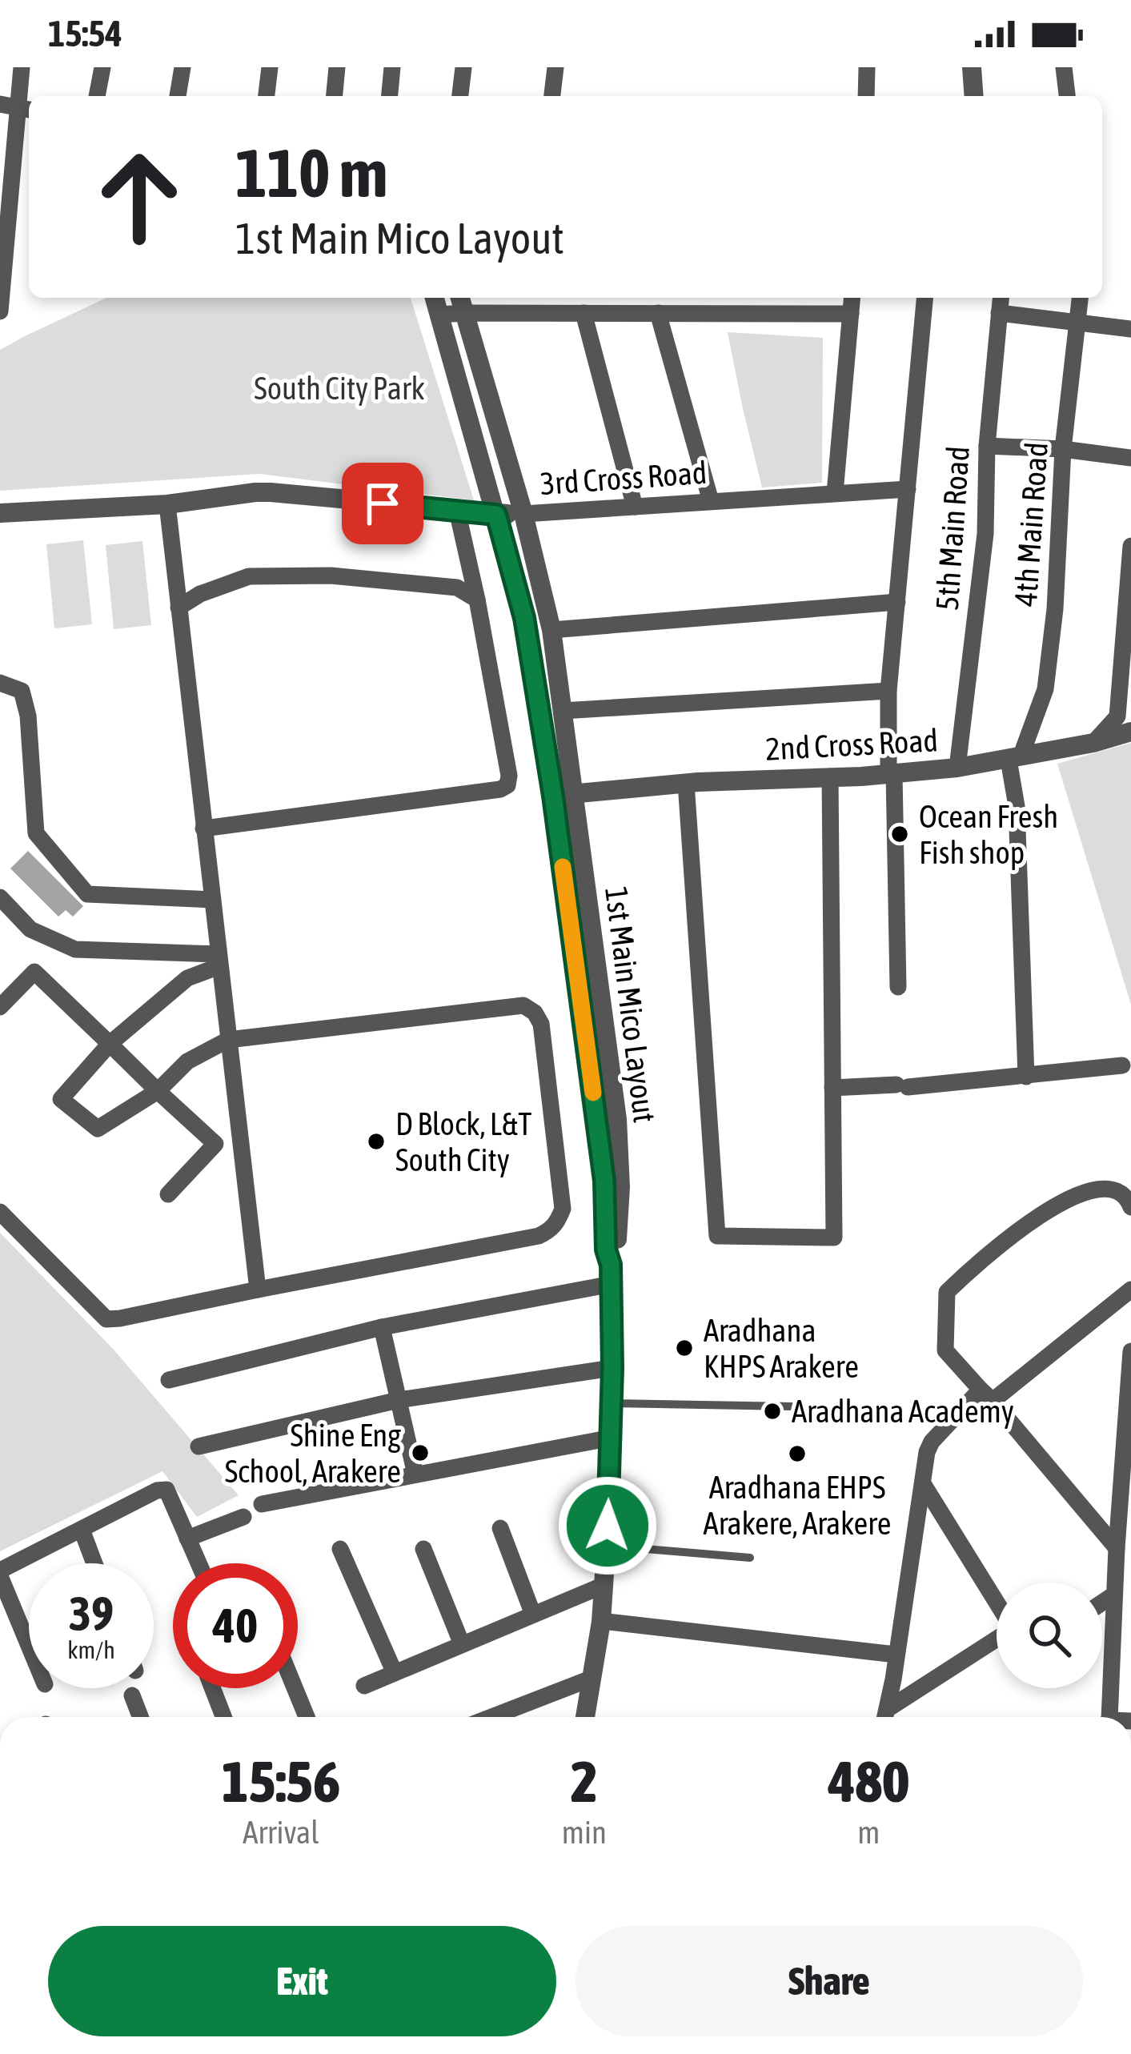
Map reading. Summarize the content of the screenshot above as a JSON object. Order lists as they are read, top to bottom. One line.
{"streets":{"street":["3rd Cross Road","4th Main Road","5th Main Road","2nd Cross Road","1st Main Mico Layout"]},"crossings":[["3rd Cross Road","1st Main Mico Layout"],["4th Main Road","2nd Cross Road"],["5th Main Road","2nd Cross Road"],["2nd Cross Road","1st Main Mico Layout"]],"parks":["South City Park"],"places":["Ocean Fresh Fish shop","D Block, L&T South City","Aradhana KHPS Arakere","Aradhana Academy","Shine Eng School, Arakere","Aradhana EHPS Arakere, Arakere"],"page":{"status":"15:54","turn":["110 m","1st Main Mico Layout"],"speed":"39 km/h","limit":"40","eta":["15:56","Arrival","2","min","480","m"],"buttons":["Exit","Share"]}}
